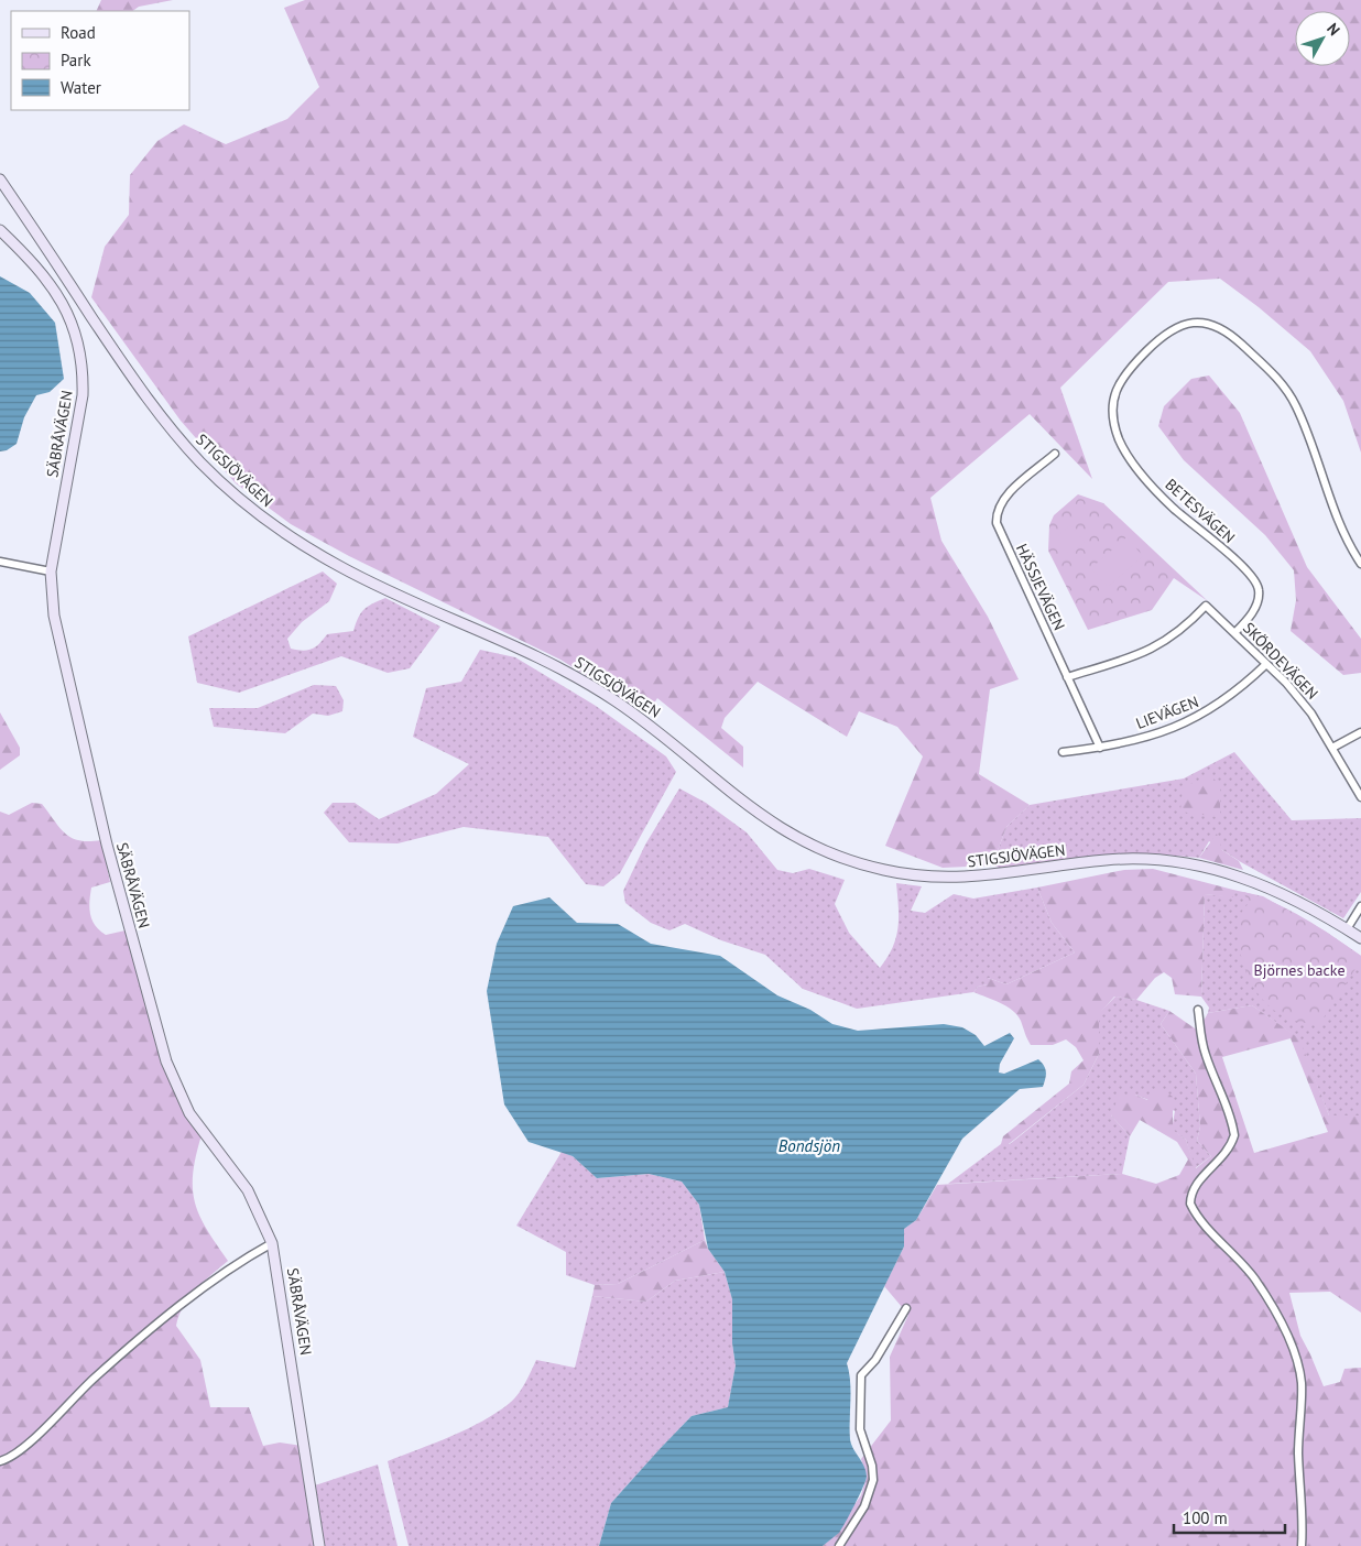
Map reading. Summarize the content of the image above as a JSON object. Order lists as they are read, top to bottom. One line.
{"streets":{"main road":["SÄBRÅVÄGEN","STIGSJÖVÄGEN"],"street":["BETESVÄGEN","HÄSSJEVÄGEN","SKÖRDEVÄGEN","LIEVÄGEN"]},"crossings":[["BETESVÄGEN","SKÖRDEVÄGEN"],["HÄSSJEVÄGEN","SKÖRDEVÄGEN"],["HÄSSJEVÄGEN","LIEVÄGEN"],["SKÖRDEVÄGEN","LIEVÄGEN"]],"water":["Bondsjön"],"parks":["Björnes backe"],"legend":["Road","Park","Water"],"scale_bar":"100 m","north":"top right"}
